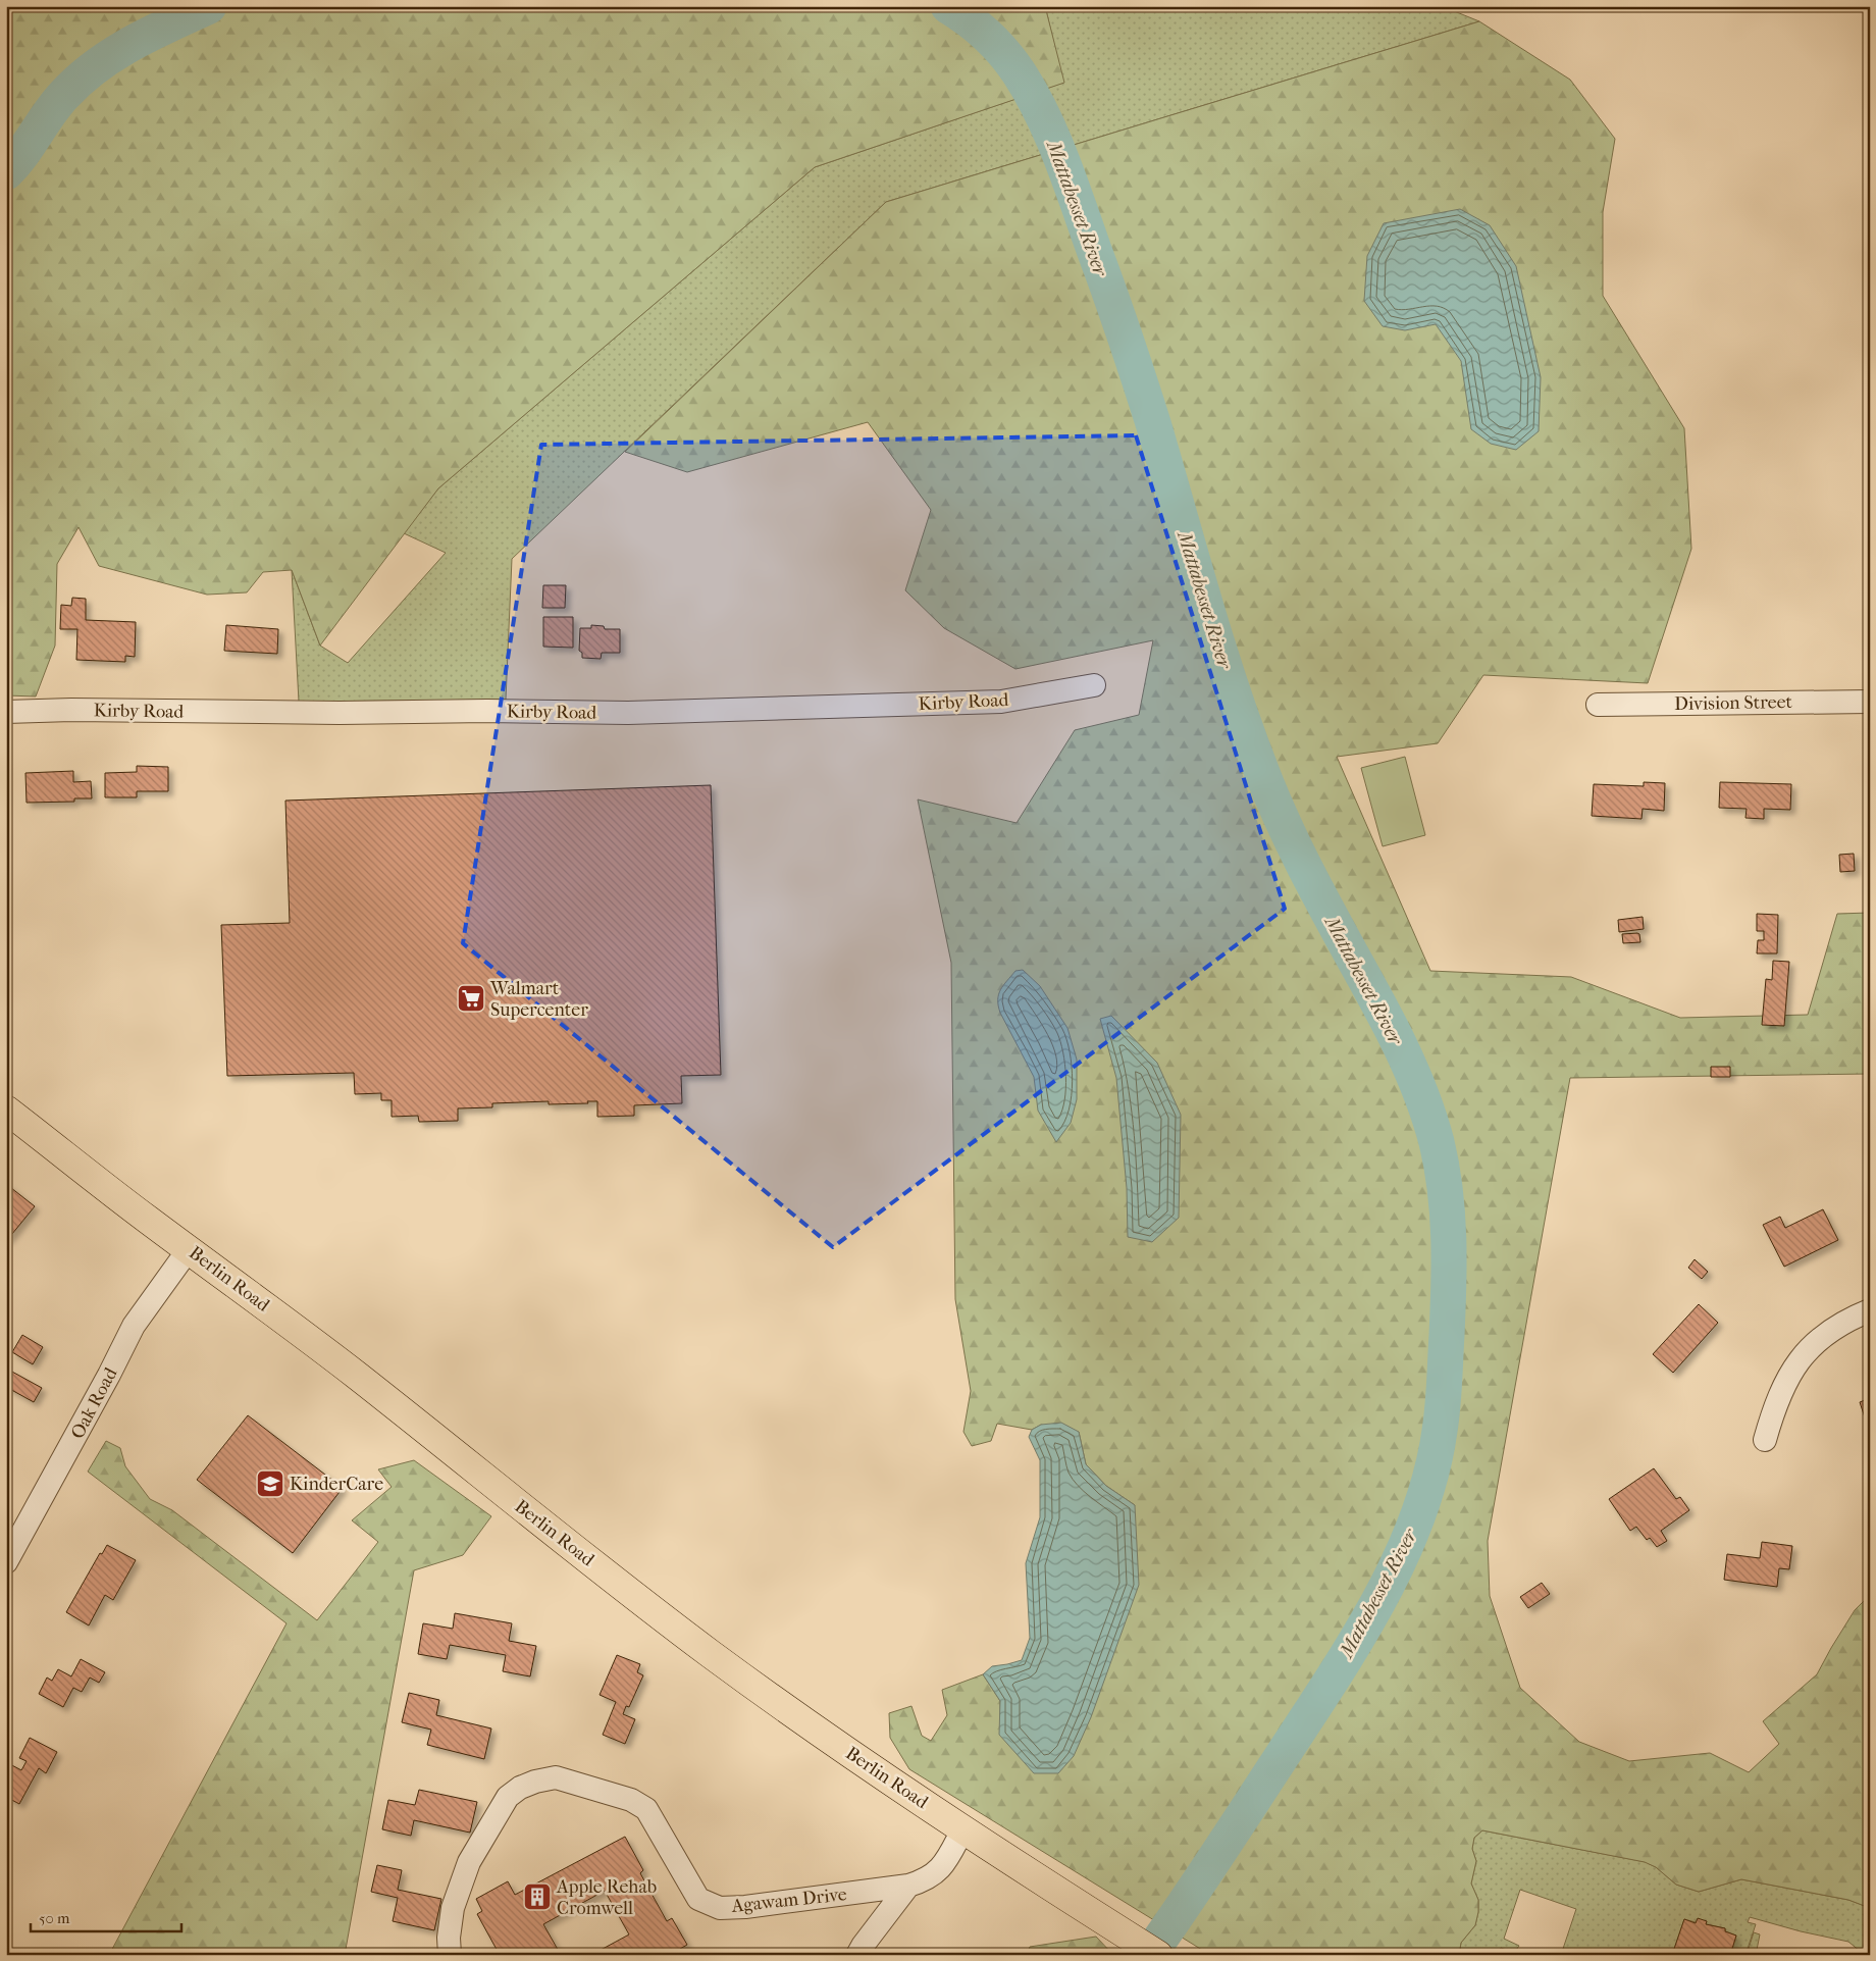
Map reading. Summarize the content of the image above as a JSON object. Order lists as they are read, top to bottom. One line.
{"streets":{"main road":["Berlin Road"],"street":["Kirby Road","Division Street","Oak Road","Agawam Drive"]},"crossings":[["Berlin Road","Oak Road"],["Berlin Road","Agawam Drive"]],"water":["Mattabesset River"],"places":{"supermarket":["Walmart Supercenter"],"school or university":["KinderCare"],"building":["Apple Rehab Cromwell"]},"scale_bar":"50 m"}
